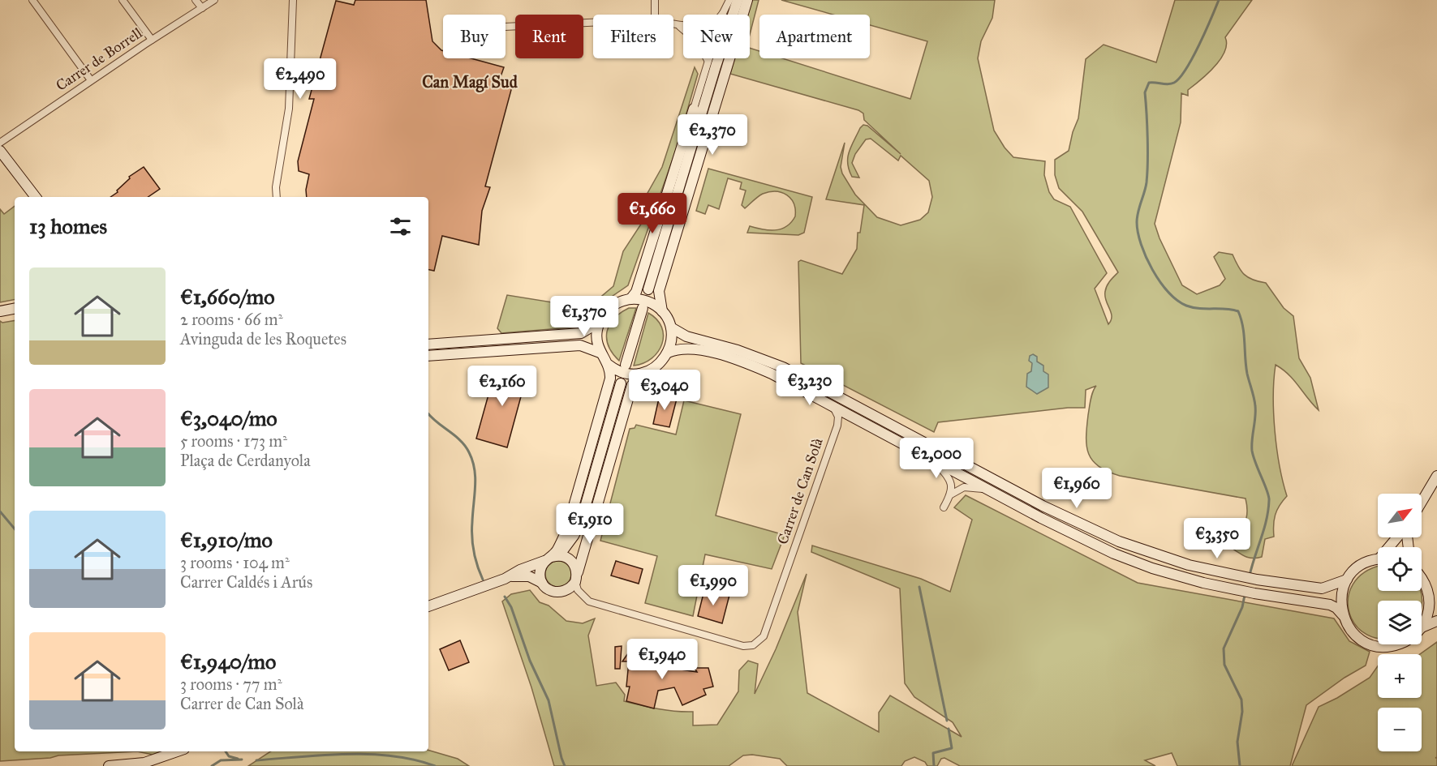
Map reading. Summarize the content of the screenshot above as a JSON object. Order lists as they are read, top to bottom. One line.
{"streets":{"street":["Carrer de Borrell","Carrer de Can Solà"]},"districts":["Can Magí Sud"],"north":"top right","page":{"chip":["Buy","Rent","Filters","New","Apartment"],"price":["€2,490","€2,370","€1,660","€1,370","€3,230","€2,160","€3,040","€2,000","€1,960","€1,910","€3,350","€1,990","€1,940"],"heading":"13 homes","list":[{"name":"€1,660/mo","note":"2 rooms · 66 m² · Avinguda de les Roquetes"},{"name":"€3,040/mo","note":"5 rooms · 173 m² · Plaça de Cerdanyola"},{"name":"€1,910/mo","note":"3 rooms · 104 m² · Carrer Caldés i Arús"},{"name":"€1,940/mo","note":"3 rooms · 77 m² · Carrer de Can Solà"}],"map_buttons":["+","−"]}}
